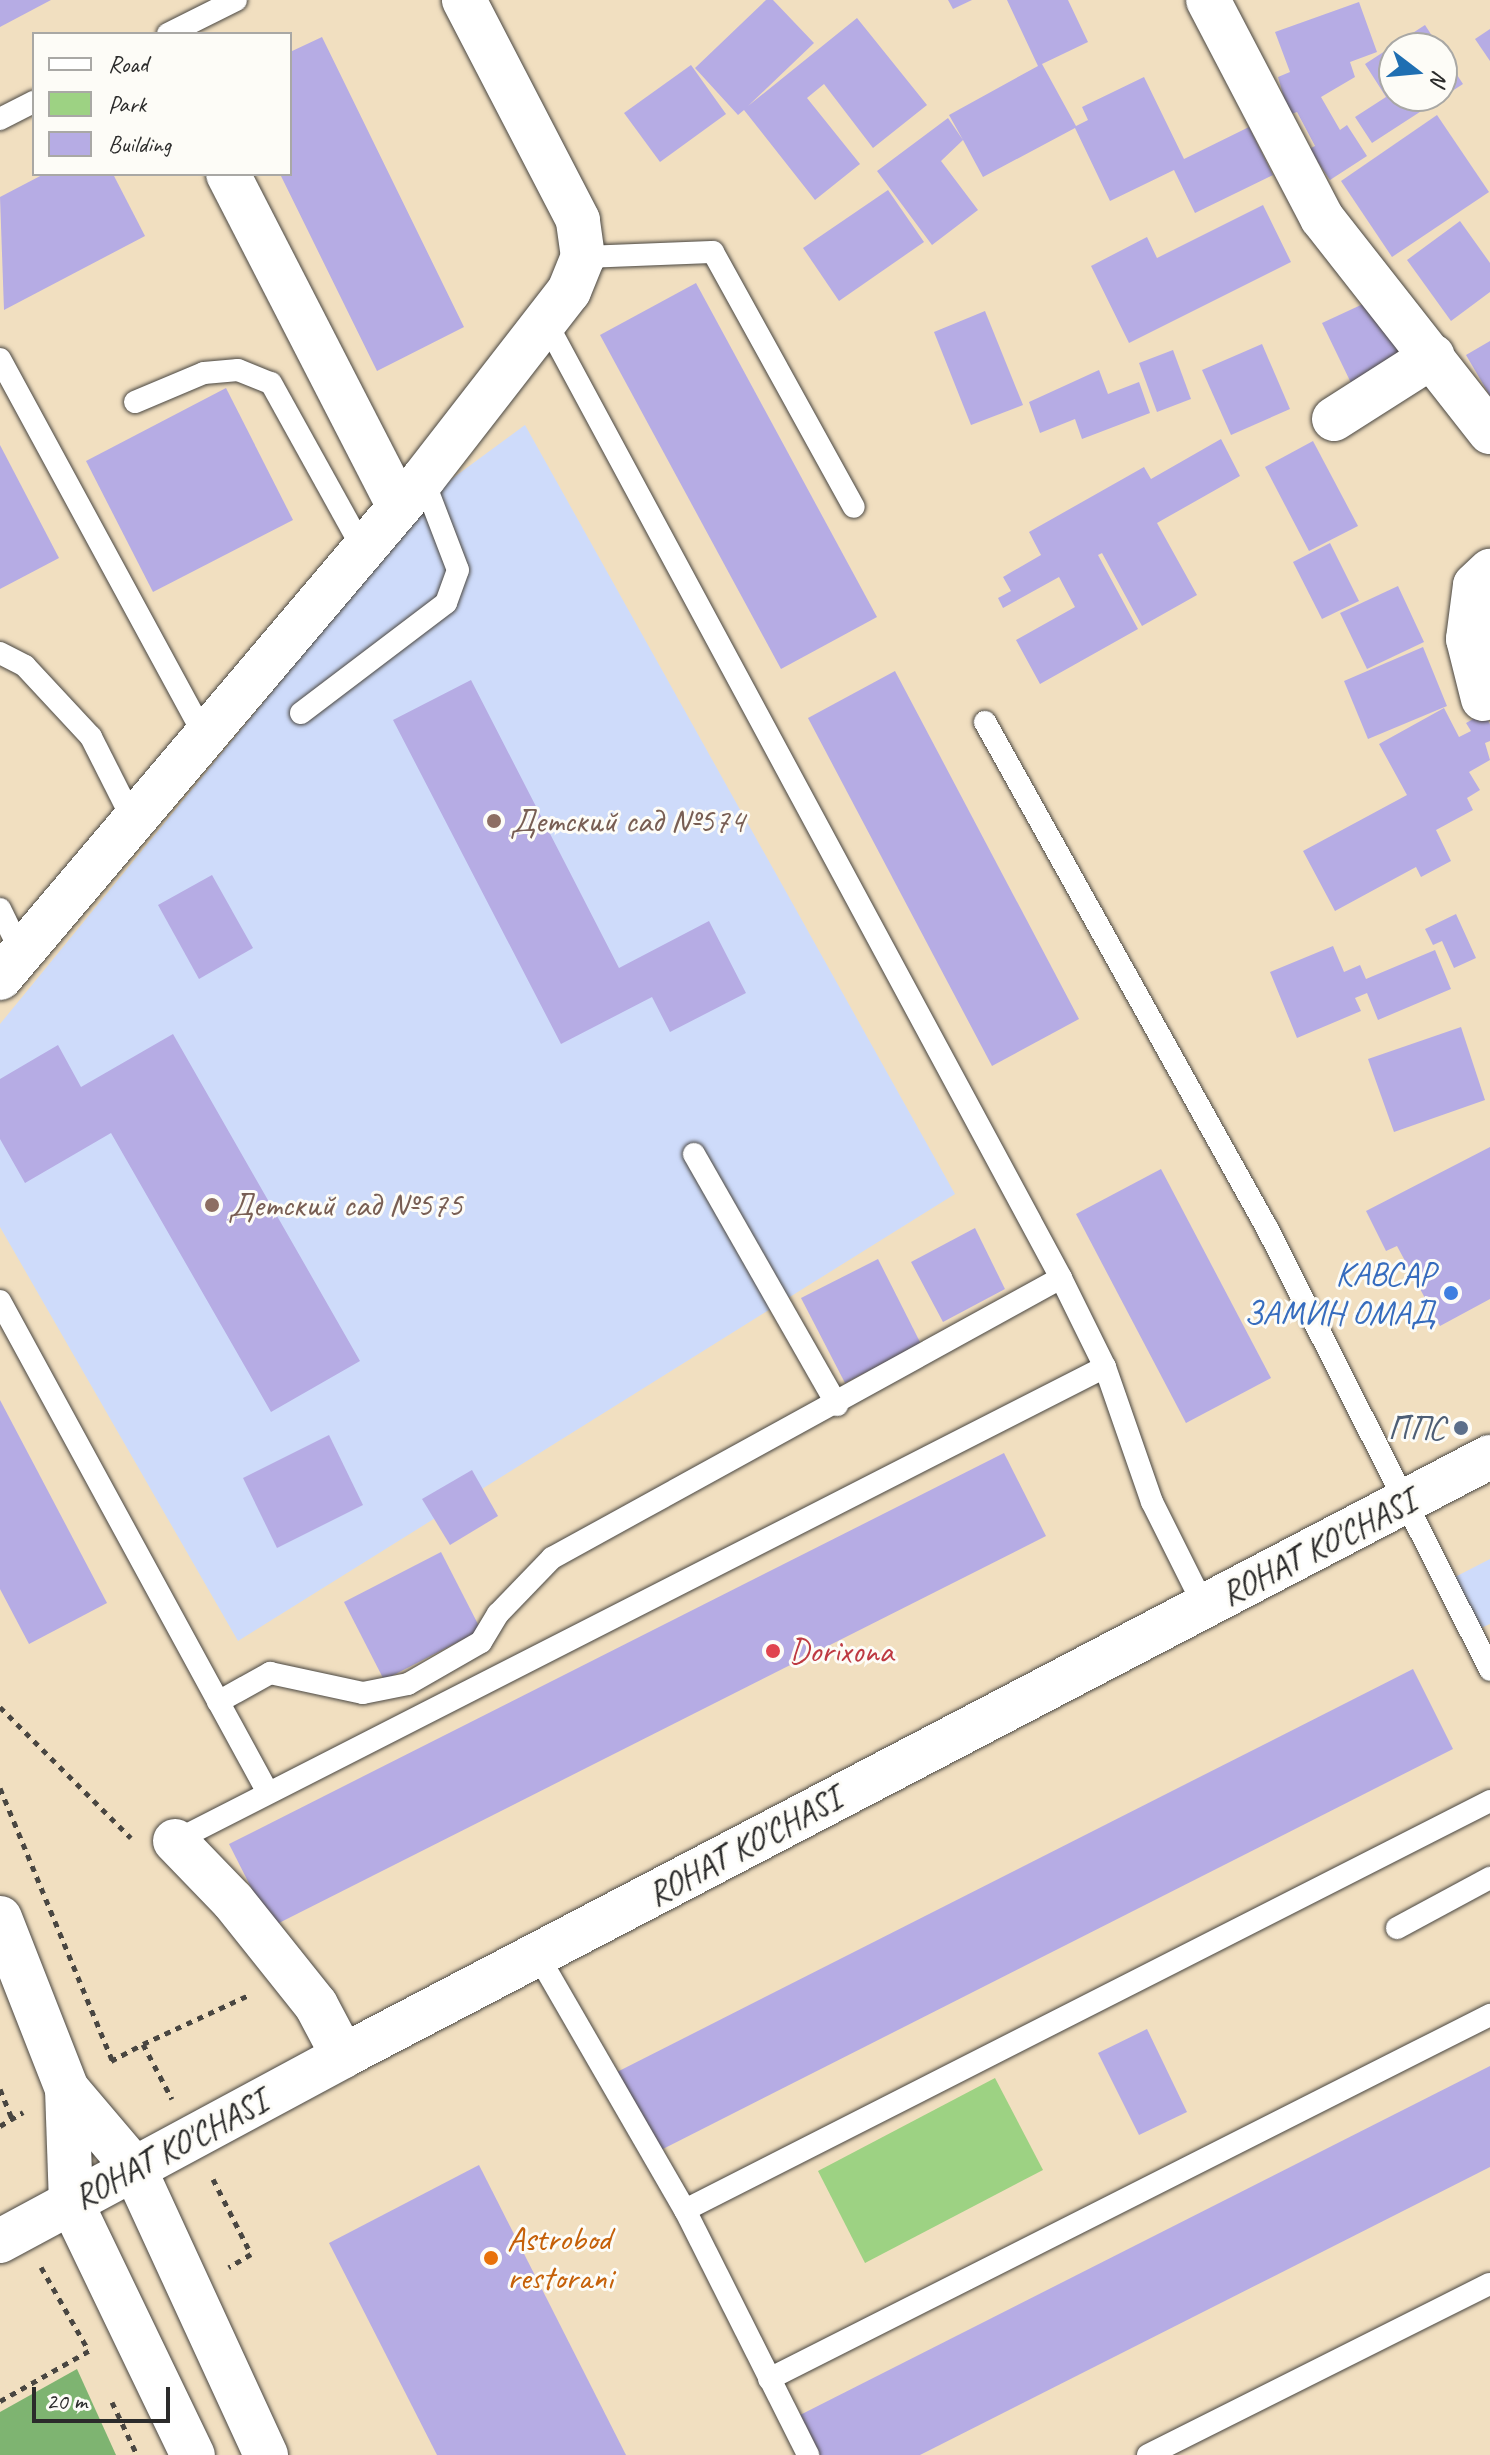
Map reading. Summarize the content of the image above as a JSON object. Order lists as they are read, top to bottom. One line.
{"streets":{"street":["ROHAT KO'CHASI"]},"places":["Детский сад №574","Детский сад №575","КАВСАР ЗАМИН ОМАД","ППС","Dorixona","Astrobod restorani"],"legend":["Road","Park","Building"],"scale_bar":"20 m","north":"right"}
